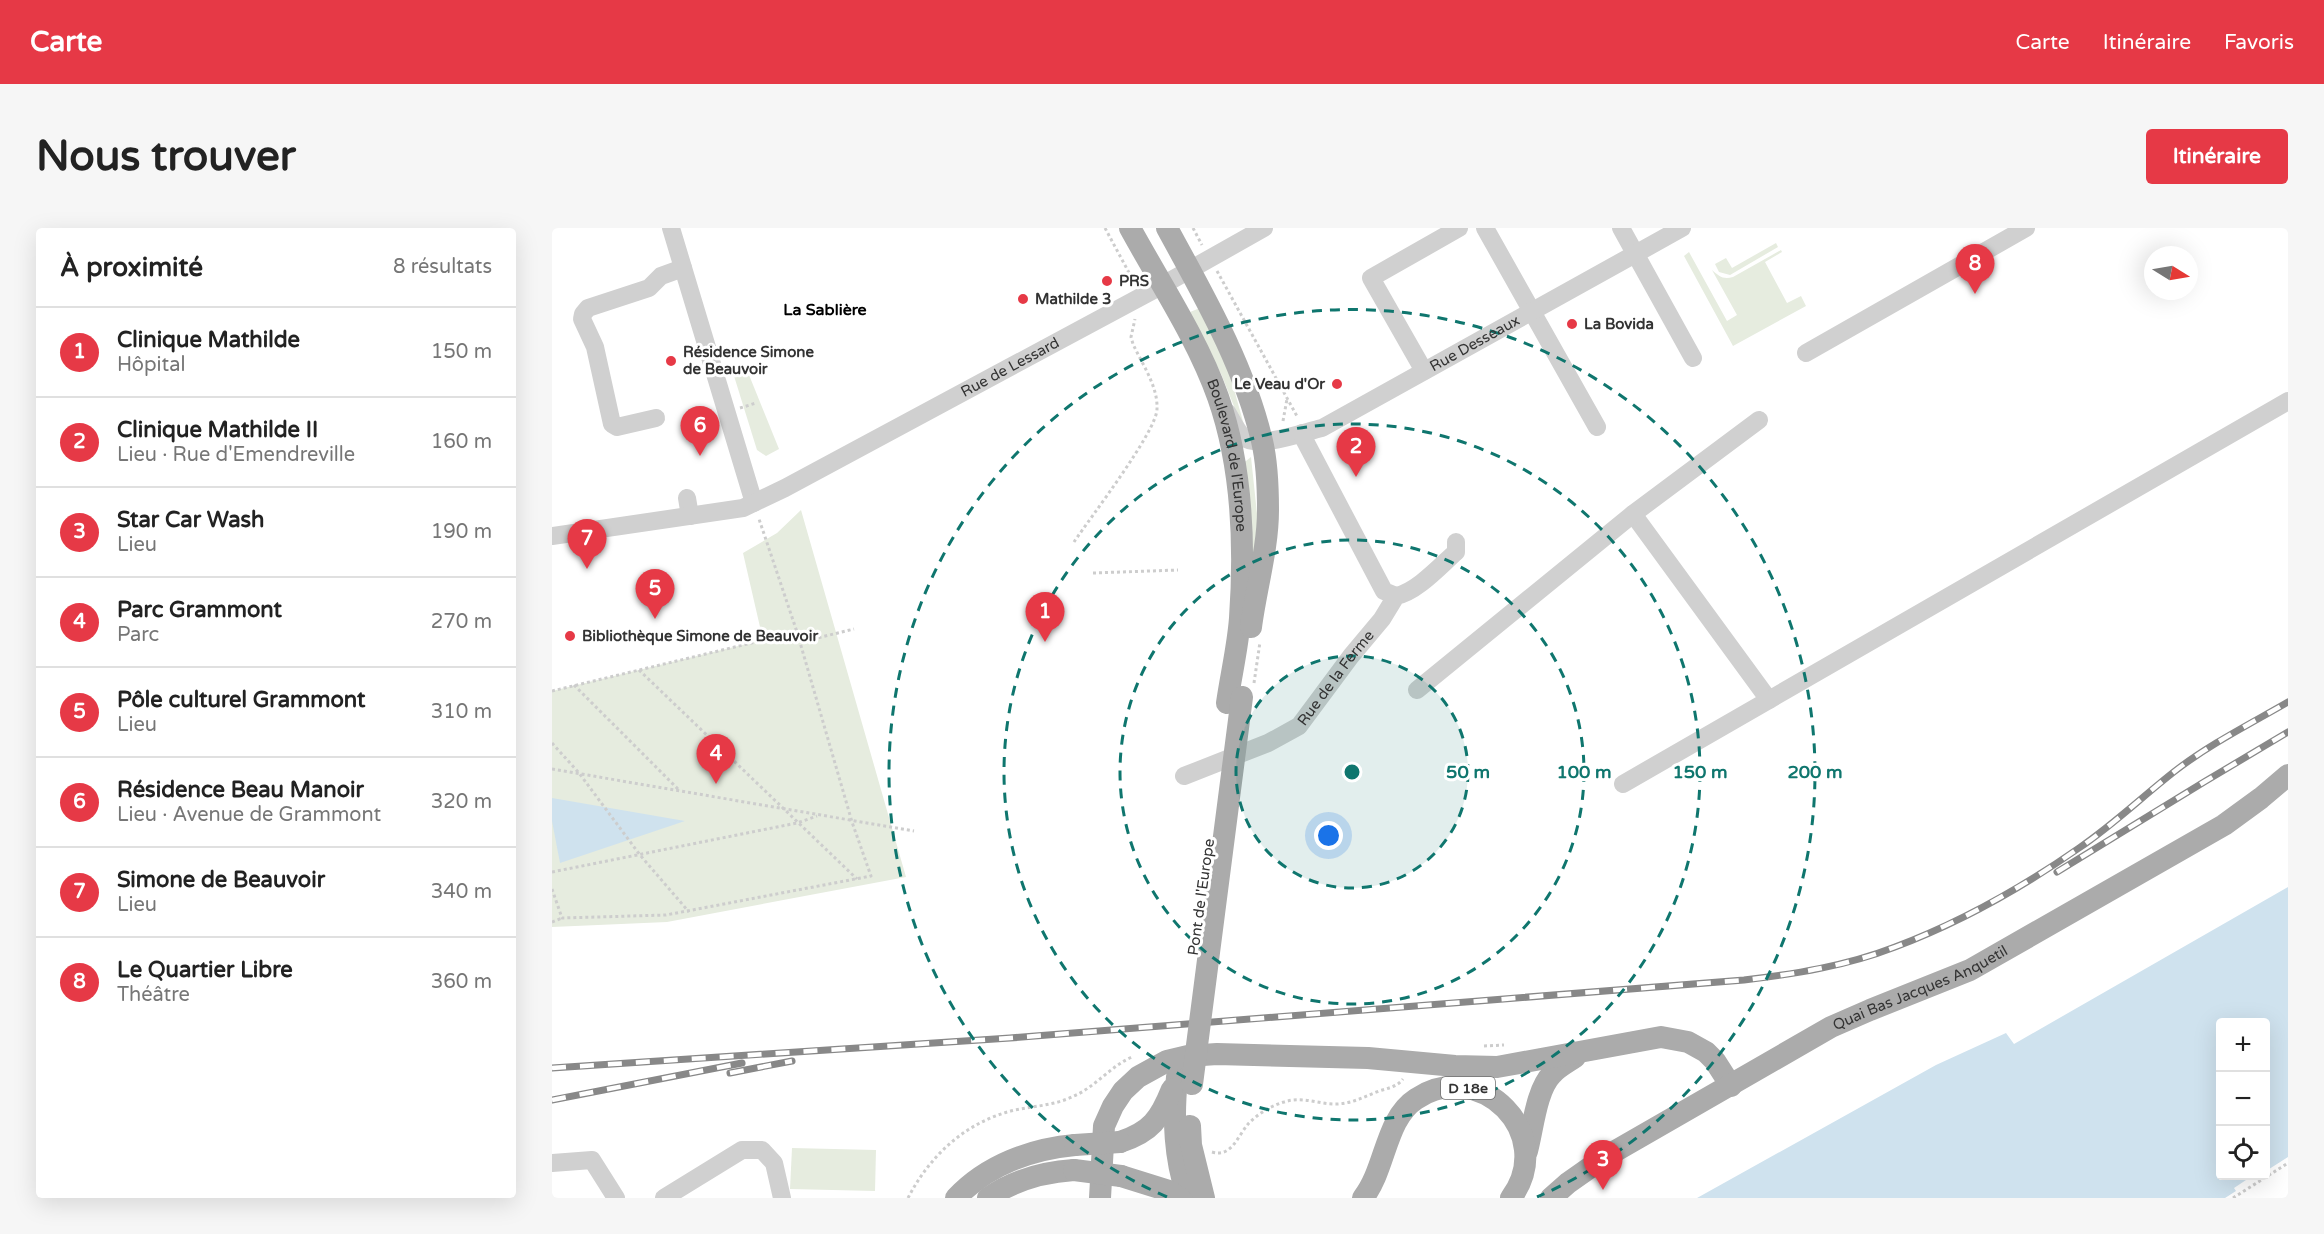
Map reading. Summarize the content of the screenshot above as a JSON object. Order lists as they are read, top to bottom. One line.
{"streets":{"main road":["Boulevard de l'Europe","Pont de l'Europe","Quai Bas Jacques Anquetil","D 18e"],"street":["Rue Desseaux","Rue de Lessard","Rue de la Ferme"]},"crossings":[["Rue Desseaux","Boulevard de l'Europe"],["Rue de Lessard","Boulevard de l'Europe"],["Boulevard de l'Europe","Pont de l'Europe"]],"districts":["La Sablière"],"places":["PRS","Mathilde 3","La Bovida","Résidence Simone de Beauvoir","Le Veau d'Or","Bibliothèque Simone de Beauvoir"],"north":"right","page":{"header":"Carte","nav":["Carte","Itinéraire","Favoris"],"buttons":"Itinéraire","title":"Nous trouver","heading":["À proximité","8 résultats"],"pins":["8","6","2","7","5","1","4","3"],"list":[{"mark":"1","name":"Clinique Mathilde","note":"Hôpital","value":"150 m"},{"mark":"2","name":"Clinique Mathilde II","note":"Lieu · Rue d'Emendreville","value":"160 m"},{"mark":"3","name":"Star Car Wash","note":"Lieu","value":"190 m"},{"mark":"4","name":"Parc Grammont","note":"Parc","value":"270 m"},{"mark":"5","name":"Pôle culturel Grammont","note":"Lieu","value":"310 m"},{"mark":"6","name":"Résidence Beau Manoir","note":"Lieu · Avenue de Grammont","value":"320 m"},{"mark":"7","name":"Simone de Beauvoir","note":"Lieu","value":"340 m"},{"mark":"8","name":"Le Quartier Libre","note":"Théâtre","value":"360 m"}],"map_buttons":["+","−"]},"rings":["50 m","100 m","150 m","200 m"]}
